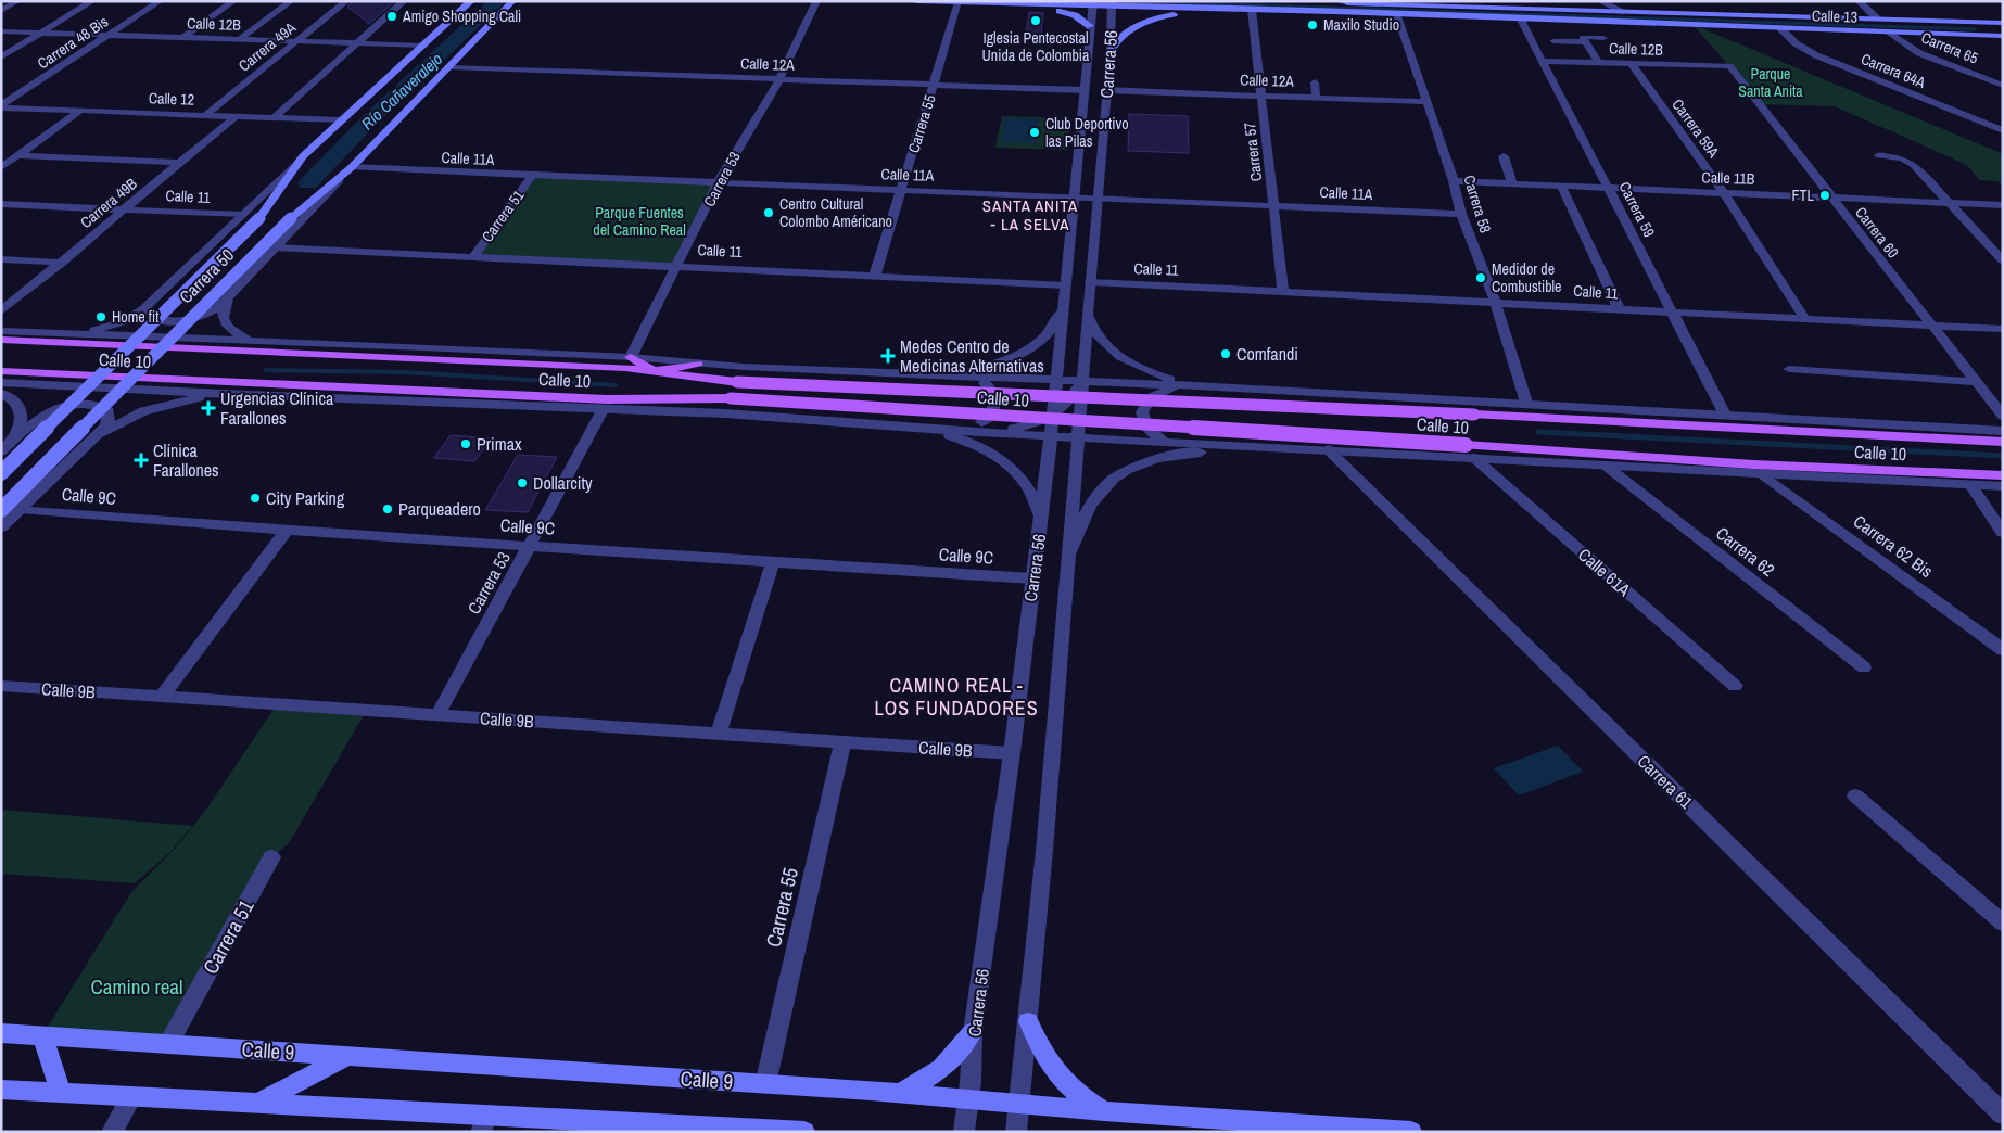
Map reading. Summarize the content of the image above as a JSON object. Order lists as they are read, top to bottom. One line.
{"streets":{"main road":["Calle 13","Carrera 50","Calle 10","Calle 9"],"street":["Calle 12B","Carrera 48 Bis","Carrera 49A","Carrera 65","Calle 12A","Carrera 56","Carrera 64A","Calle 12","Carrera 55","Carrera 59A","Carrera 57","Calle 11A","Calle 11B","Carrera 53","Calle 11","Carrera 49B","Carrera 58","Carrera 59","Carrera 51","Carrera 60","Calle 9C","Carrera 62 Bis","Carrera 62","Calle 61A","Calle 9B","Carrera 61"]},"crossings":[["Calle 13","Carrera 65"],["Calle 13","Carrera 56"],["Calle 13","Carrera 64A"],["Calle 13","Carrera 55"],["Calle 13","Carrera 57"],["Calle 13","Carrera 58"],["Calle 13","Carrera 59"],["Calle 12B","Carrera 48 Bis"],["Calle 12B","Carrera 49A"],["Calle 12B","Carrera 59A"],["Calle 12B","Carrera 59"],["Calle 12B","Carrera 60"],["Calle 12B","Carrera 50"],["Carrera 48 Bis","Calle 12"],["Carrera 49A","Calle 12"],["Calle 12A","Carrera 56"],["Calle 12A","Carrera 55"],["Calle 12A","Carrera 57"],["Calle 12A","Carrera 53"],["Calle 12A","Carrera 58"],["Calle 12A","Carrera 50"],["Carrera 56","Calle 11A"],["Carrera 56","Calle 11"],["Carrera 56","Calle 10"],["Carrera 56","Calle 9C"],["Carrera 56","Calle 9B"],["Carrera 56","Calle 9"],["Calle 12","Carrera 49B"],["Calle 12","Carrera 50"],["Carrera 55","Calle 11A"],["Carrera 55","Calle 11"],["Carrera 55","Calle 9B"],["Carrera 55","Calle 9"],["Carrera 59A","Calle 11B"],["Carrera 59A","Calle 11"],["Carrera 57","Calle 11A"],["Carrera 57","Calle 11"],["Calle 11A","Carrera 53"],["Calle 11A","Carrera 58"],["Calle 11A","Carrera 51"],["Calle 11A","Carrera 50"],["Calle 11B","Carrera 58"],["Calle 11B","Carrera 59"],["Calle 11B","Carrera 60"],["Carrera 53","Calle 11"],["Carrera 53","Calle 10"],["Carrera 53","Calle 9C"],["Carrera 53","Calle 9B"],["Calle 11","Carrera 49B"],["Calle 11","Carrera 58"],["Calle 11","Carrera 59"],["Calle 11","Carrera 51"],["Calle 11","Carrera 60"],["Calle 11","Carrera 50"],["Carrera 58","Calle 10"],["Carrera 59","Calle 10"],["Carrera 51","Calle 9"],["Calle 10","Carrera 62 Bis"],["Calle 10","Carrera 62"],["Calle 10","Calle 61A"],["Calle 10","Carrera 61"]],"districts":["SANTA ANITA - LA SELVA","CAMINO REAL - LOS FUNDADORES"],"water":["Río Cañaveralejo"],"parks":["Parque Santa Anita","Parque Fuentes del Camino Real","Camino real"],"places":{"other":["Amigo Shopping Cali","Iglesia Pentecostal Unida de Colombia","Maxilo Studio","Club Deportivo las Pilas","FTL","Centro Cultural Colombo Américano","Medidor de Combustible","Home fit","Comfandi","Primax","Dollarcity","City Parking","Parqueadero"],"health":["Medes Centro de Medicinas Alternativas","Urgencias Clínica Farallones","Clínica Farallones"]}}
